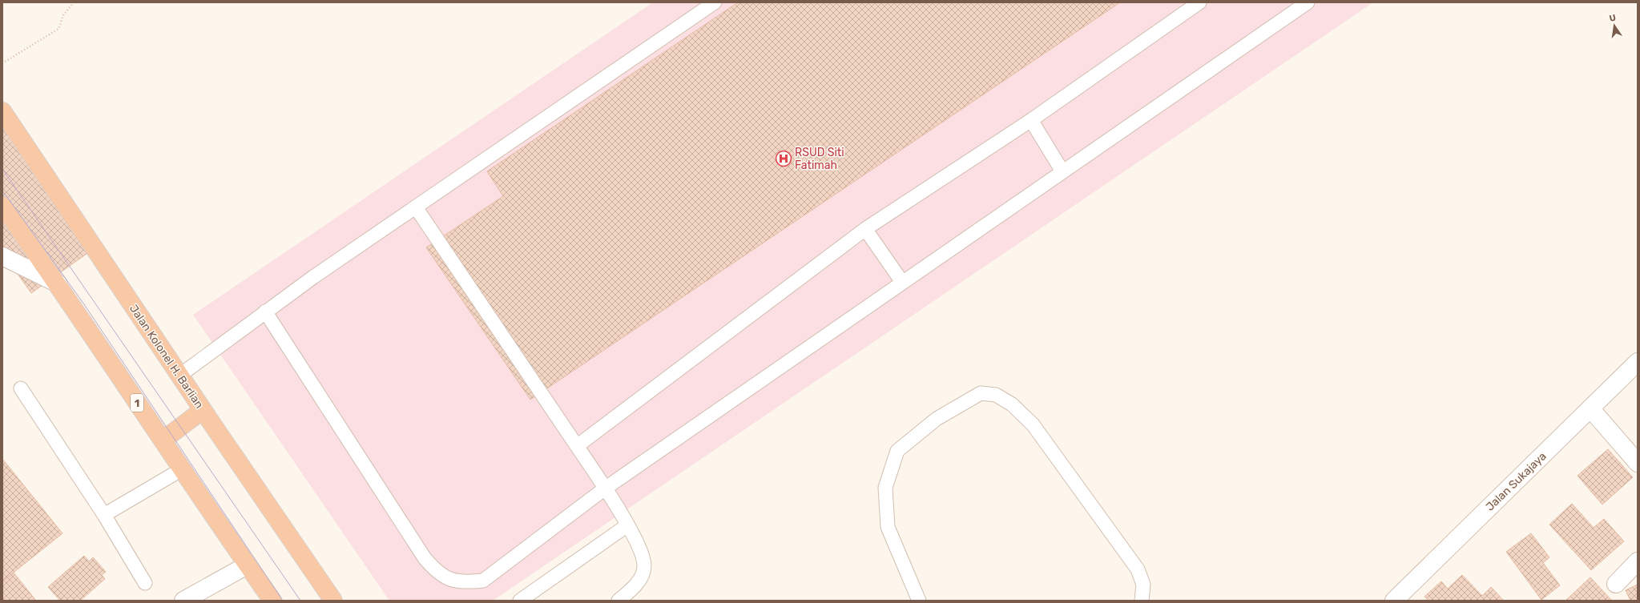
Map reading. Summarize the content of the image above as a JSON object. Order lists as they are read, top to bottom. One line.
{"streets":{"highway":["Jalan Kolonel H. Barlian","1"],"street":["Jalan Sukajaya"]},"places":{"hospital":["RSUD Siti Fatimah"]},"north":"top"}
